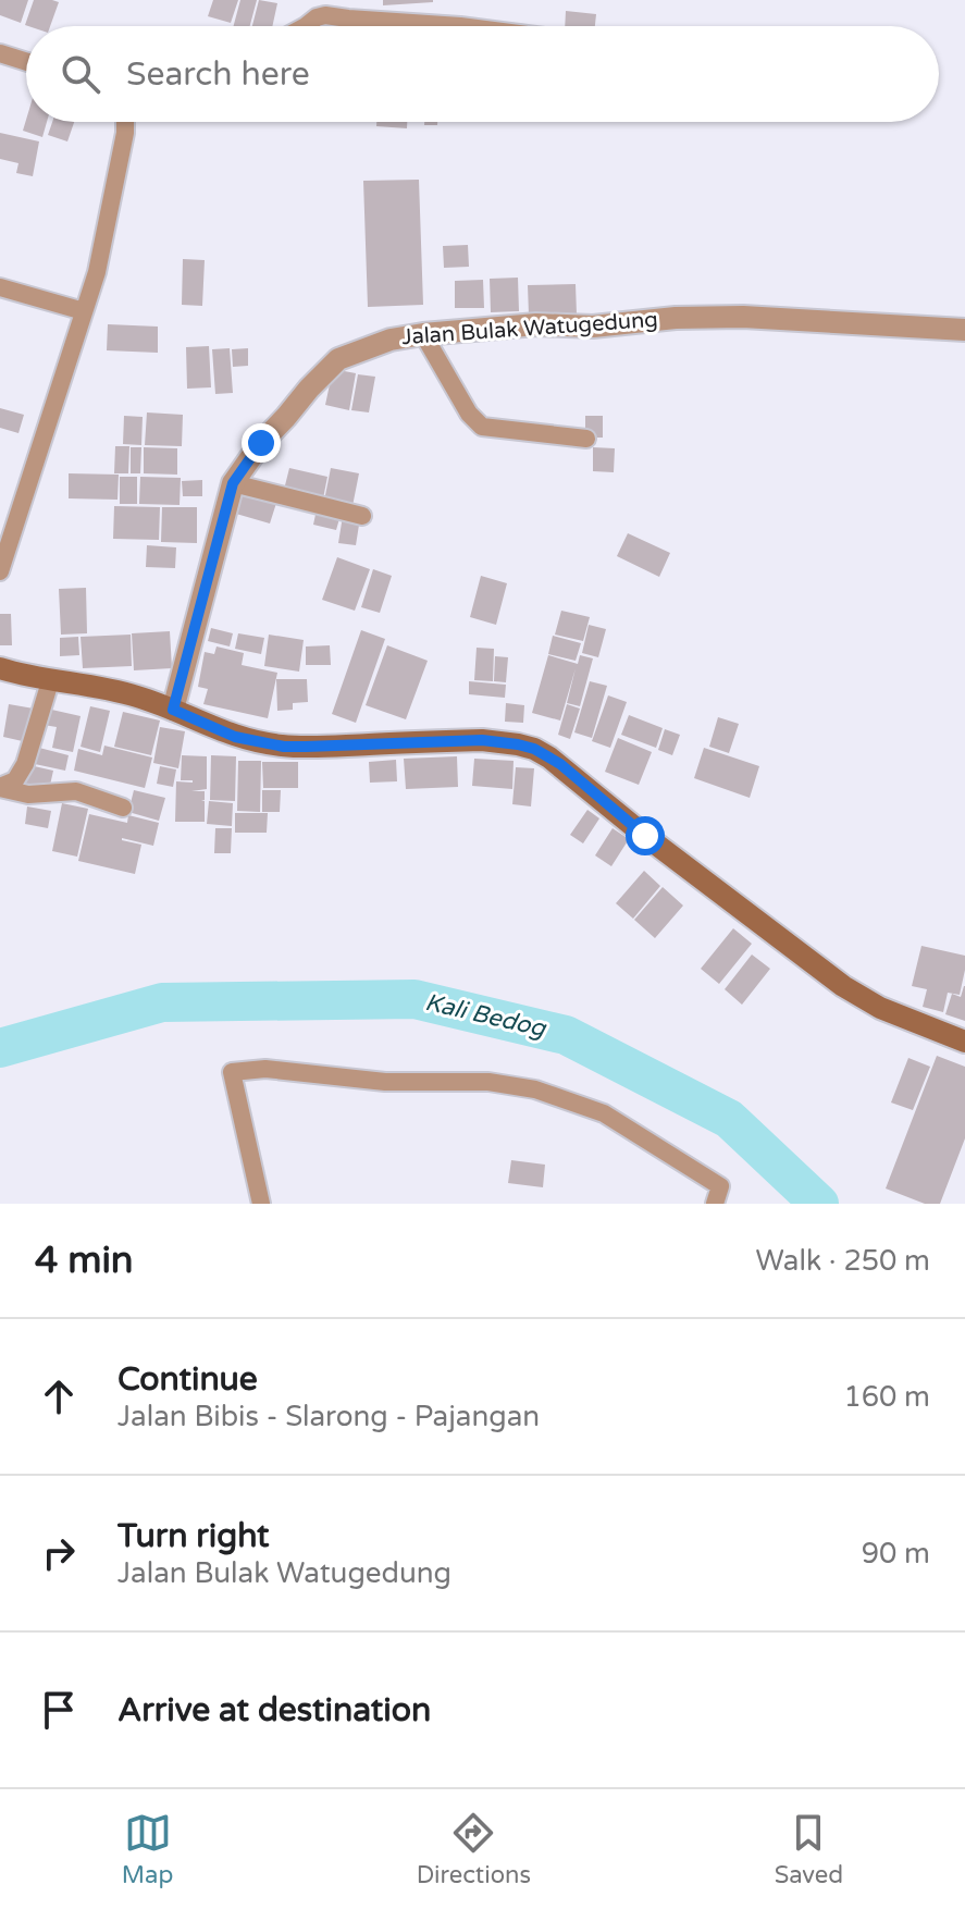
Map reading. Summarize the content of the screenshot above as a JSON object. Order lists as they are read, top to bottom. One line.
{"streets":{"street":["Jalan Bulak Watugedung"]},"water":["Kali Bedog"],"page":{"search":"Search here","heading":["4 min","Walk · 250 m"],"list":[["Continue","Jalan Bibis - Slarong - Pajangan","160 m"],["Turn right","Jalan Bulak Watugedung","90 m"],"Arrive at destination"],"nav":["Map","Directions","Saved"]}}
